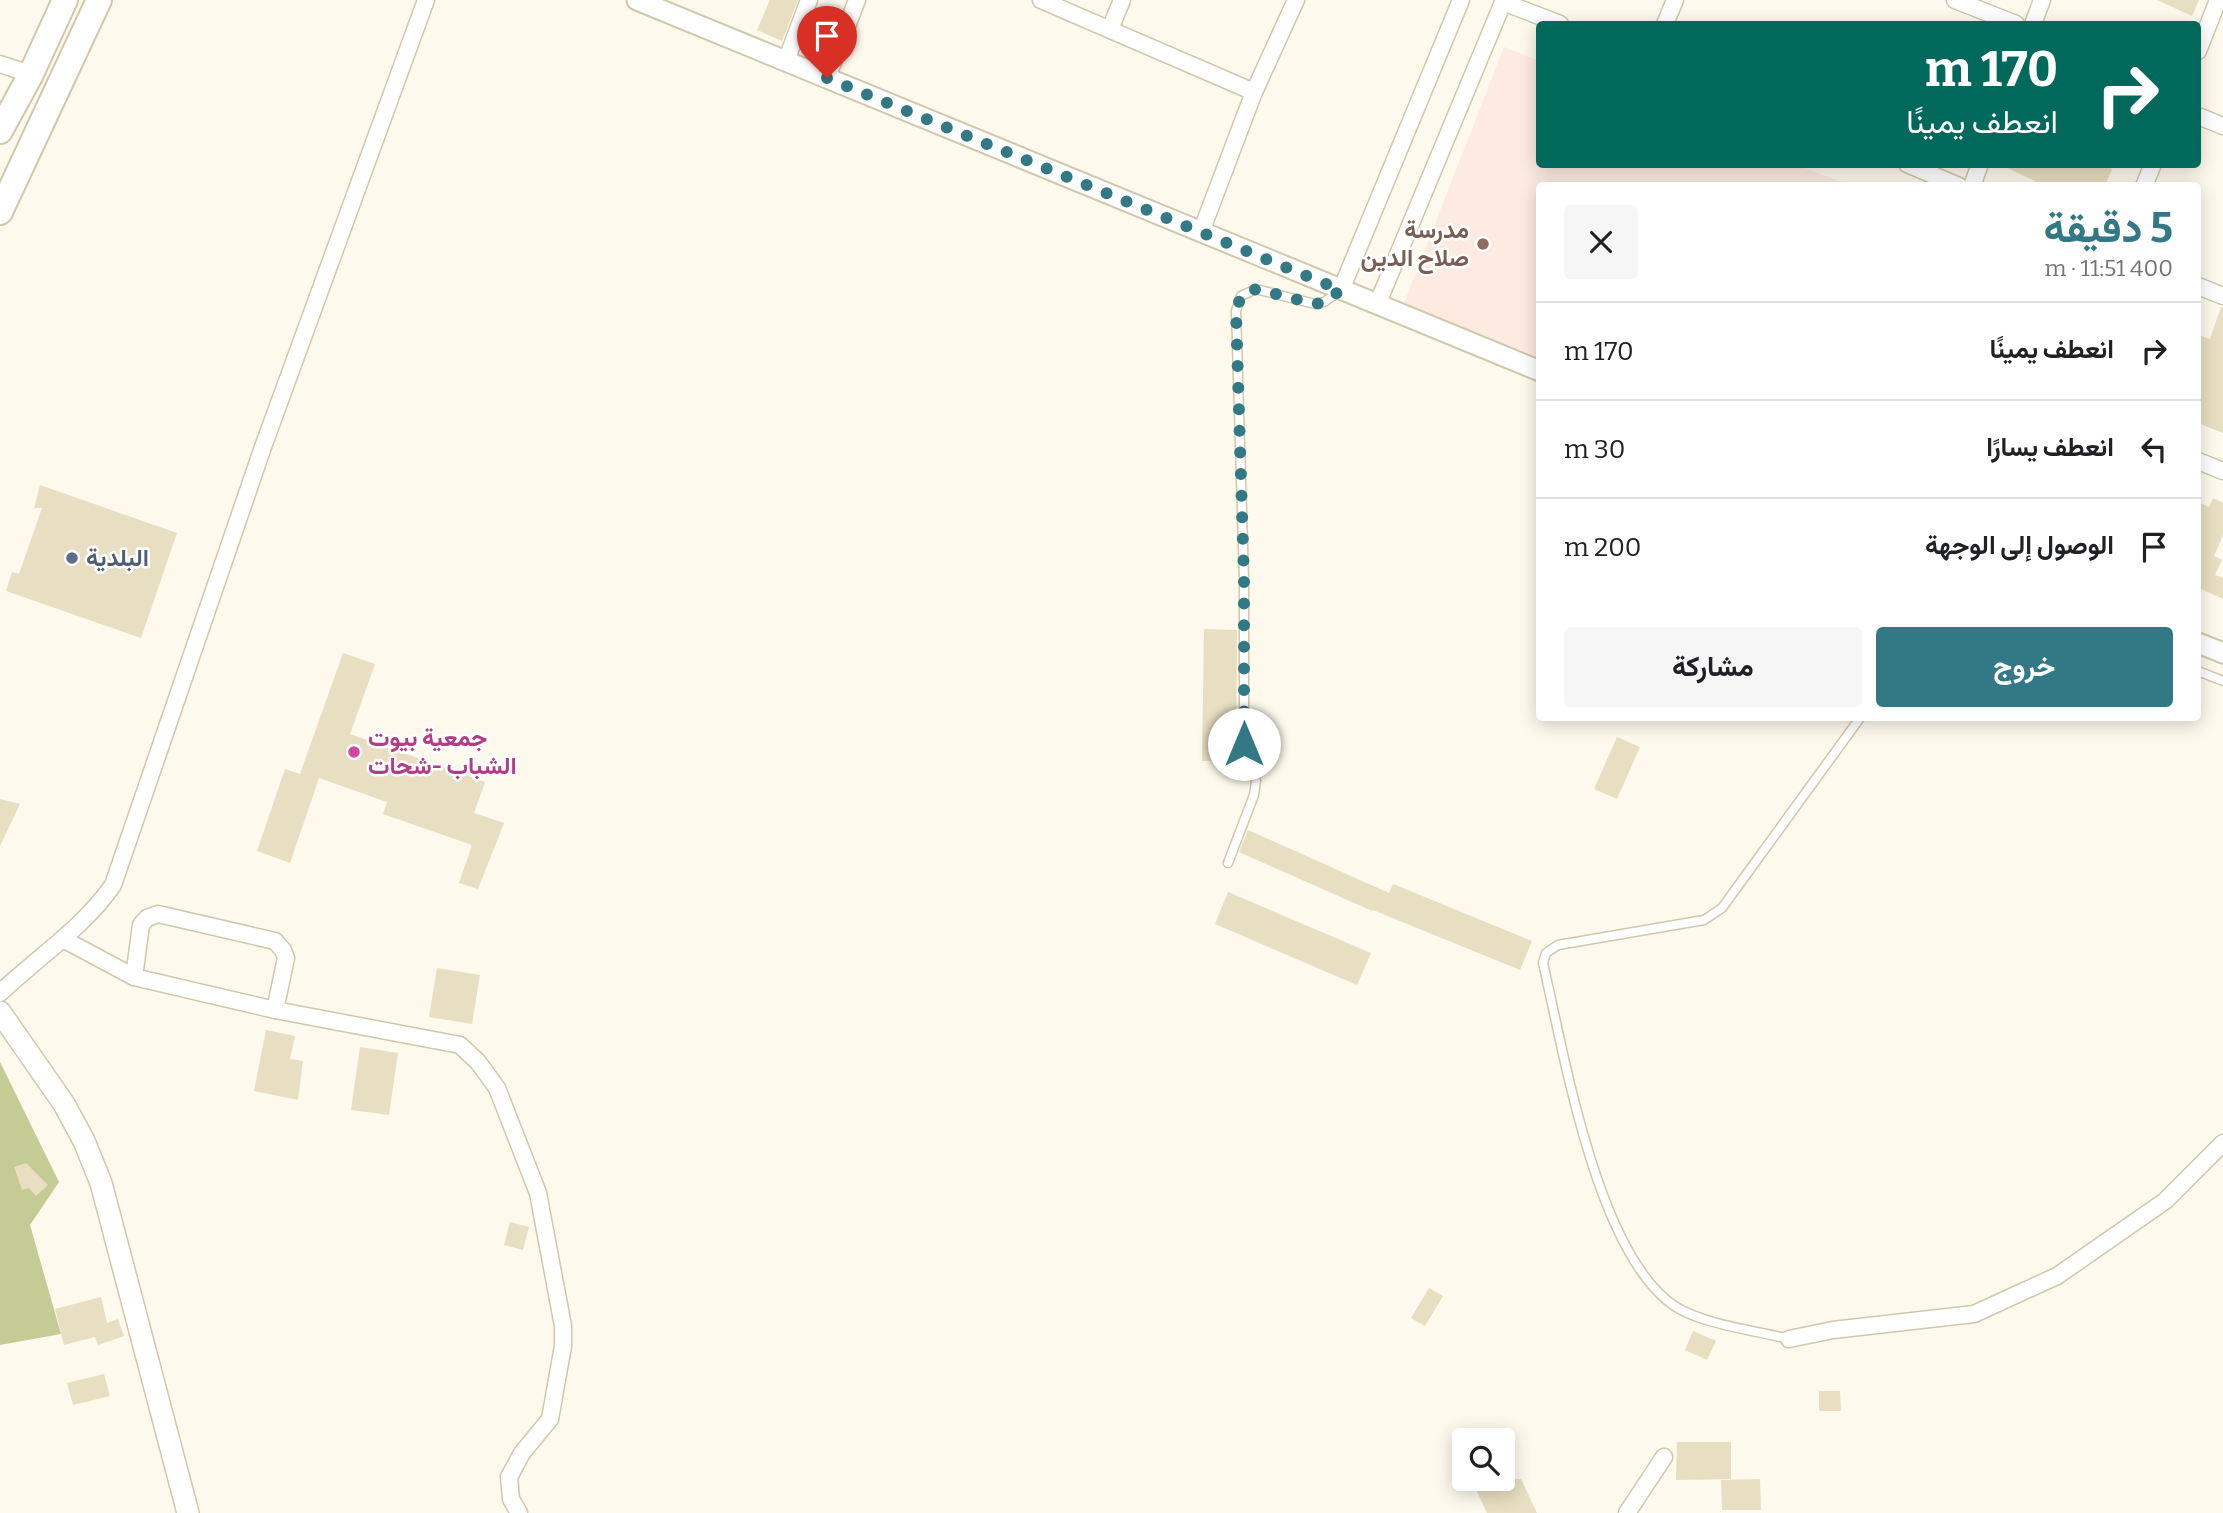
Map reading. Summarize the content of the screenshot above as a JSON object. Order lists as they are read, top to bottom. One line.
{"places":["مدرسة صلاح الدين","البلدية","جمعية بيوت الشباب -شحات"],"page":{"turn":["170 m","انعطف يمينًا"],"heading":["5 دقيقة","400 m · 11:51"],"list":[{"name":"انعطف يمينًا","value":"170 m"},{"name":"انعطف يسارًا","value":"30 m"},{"name":"الوصول إلى الوجهة","value":"200 m"}],"buttons":["خروج","مشاركة"]}}
